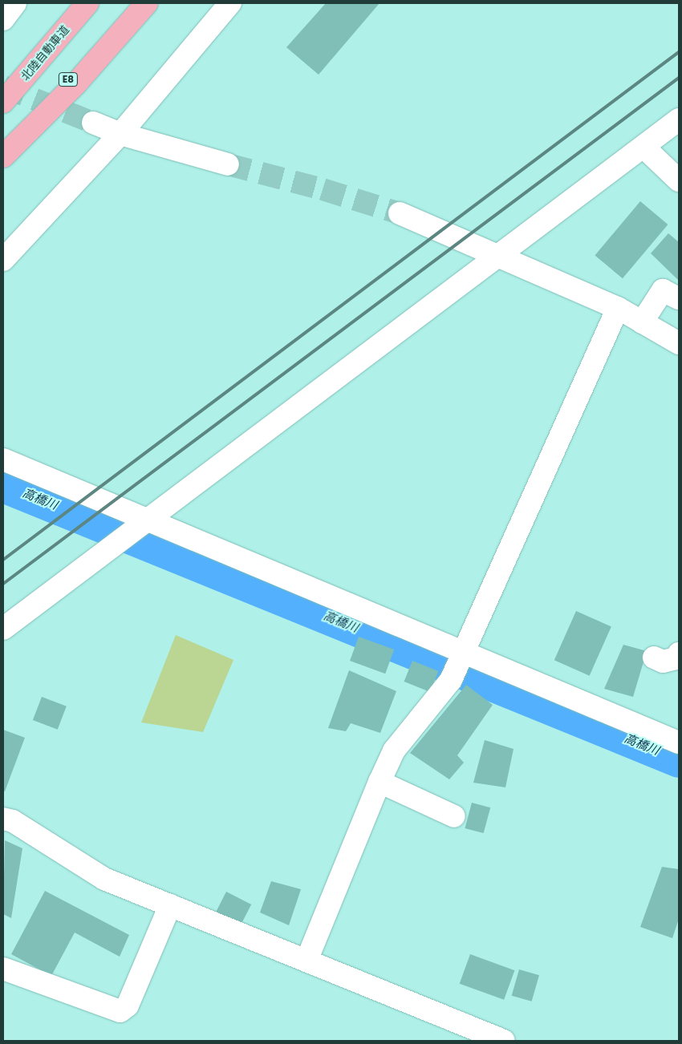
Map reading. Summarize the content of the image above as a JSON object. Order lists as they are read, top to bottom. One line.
{"streets":{"highway":["北陸自動車道","E8"]},"water":["高橋川"]}
